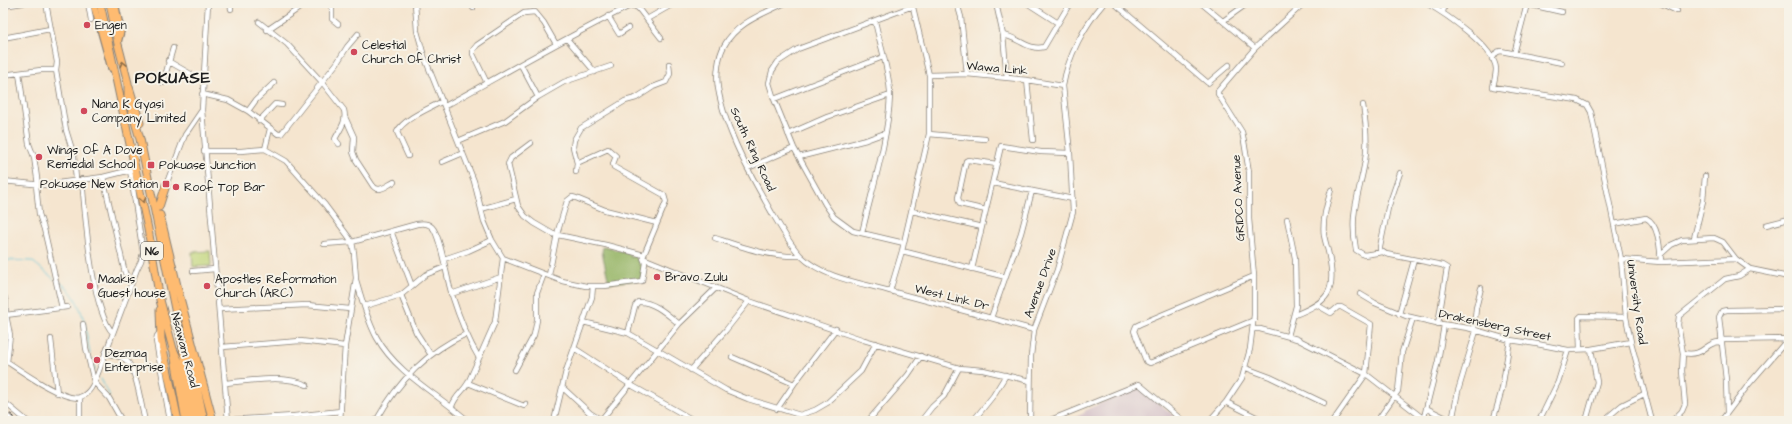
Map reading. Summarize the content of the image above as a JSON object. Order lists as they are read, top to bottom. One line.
{"streets":{"highway":["N6","Nsawam Road"],"street":["Wawa Link","South Ring Road","GRIDCO Avenue","Avenue Drive","West Link Dr","University Road","Drakensberg Street"]},"crossings":[["Wawa Link","Avenue Drive"],["South Ring Road","West Link Dr"],["University Road","Drakensberg Street"]],"districts":["POKUASE"],"places":{"other":["Engen","Celestial Church Of Christ","Nana K Gyasi Company Limited","Wings Of A Dove Remedial School","Roof Top Bar","Bravo Zulu","Maakis Guest house","Apostles Reformation Church (ARC)","Dezmaq Enterprise"],"transit":["Pokuase Junction","Pokuase New Station"]}}
